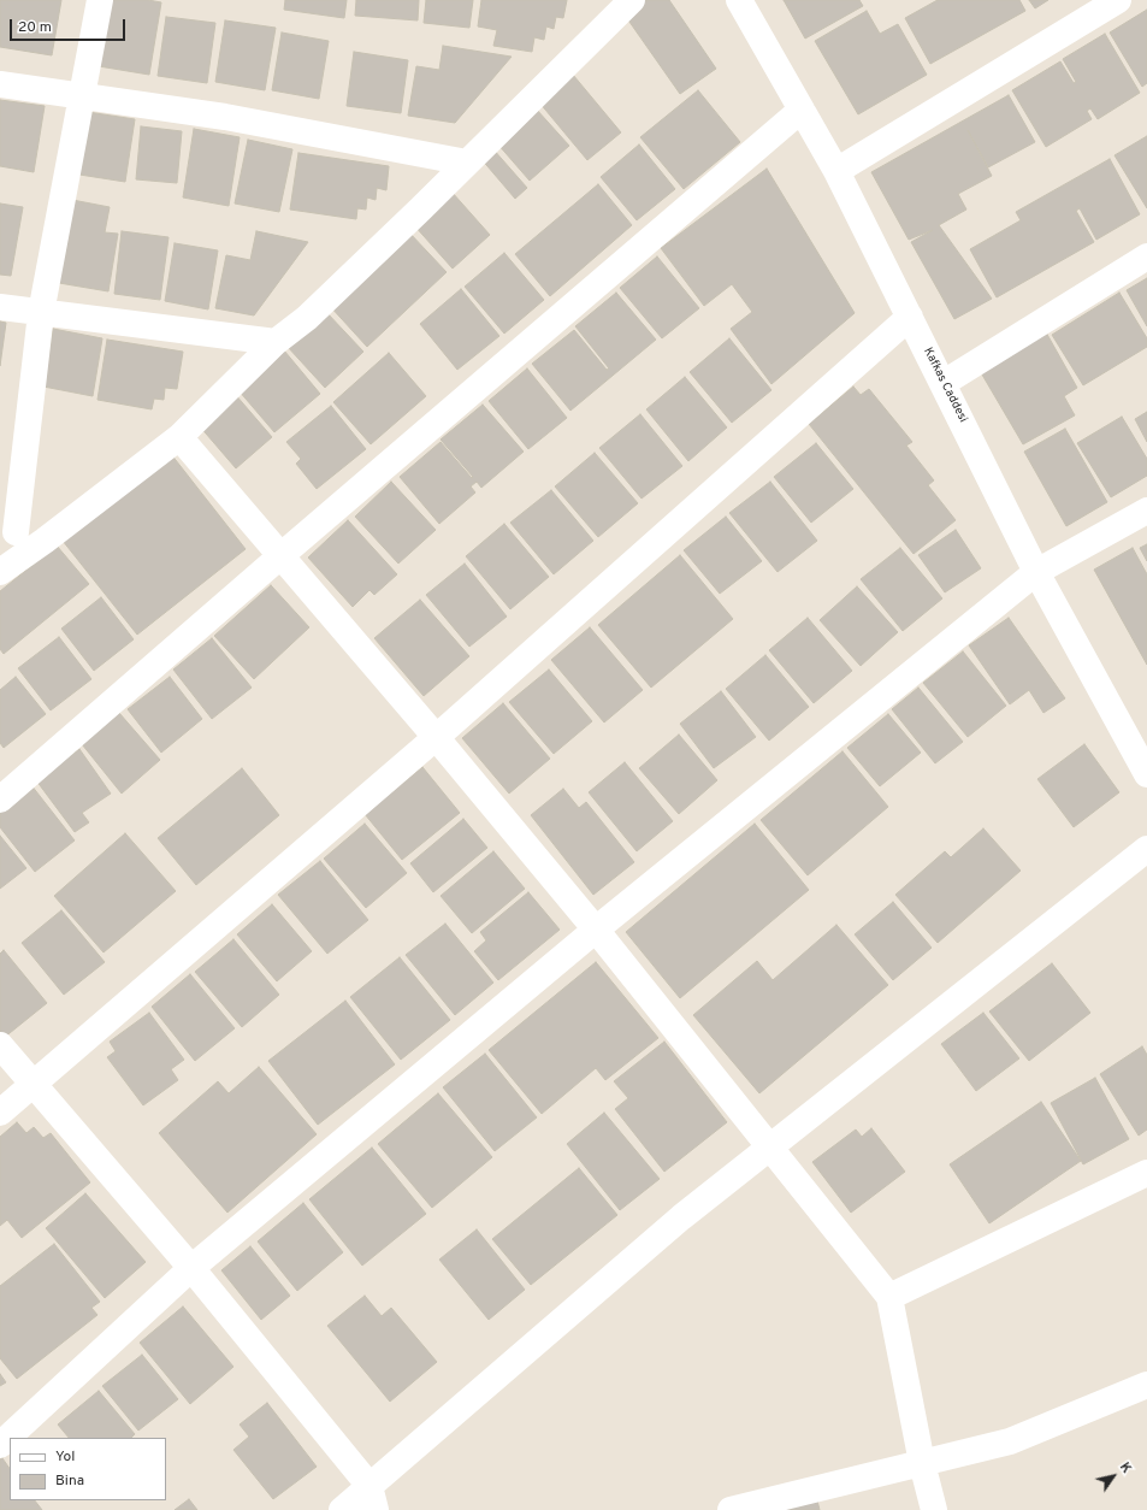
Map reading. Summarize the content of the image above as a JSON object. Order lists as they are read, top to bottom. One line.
{"streets":{"street":["Kafkas Caddesi"]},"legend":["Yol","Bina"],"scale_bar":"20 m","north":"top right"}
